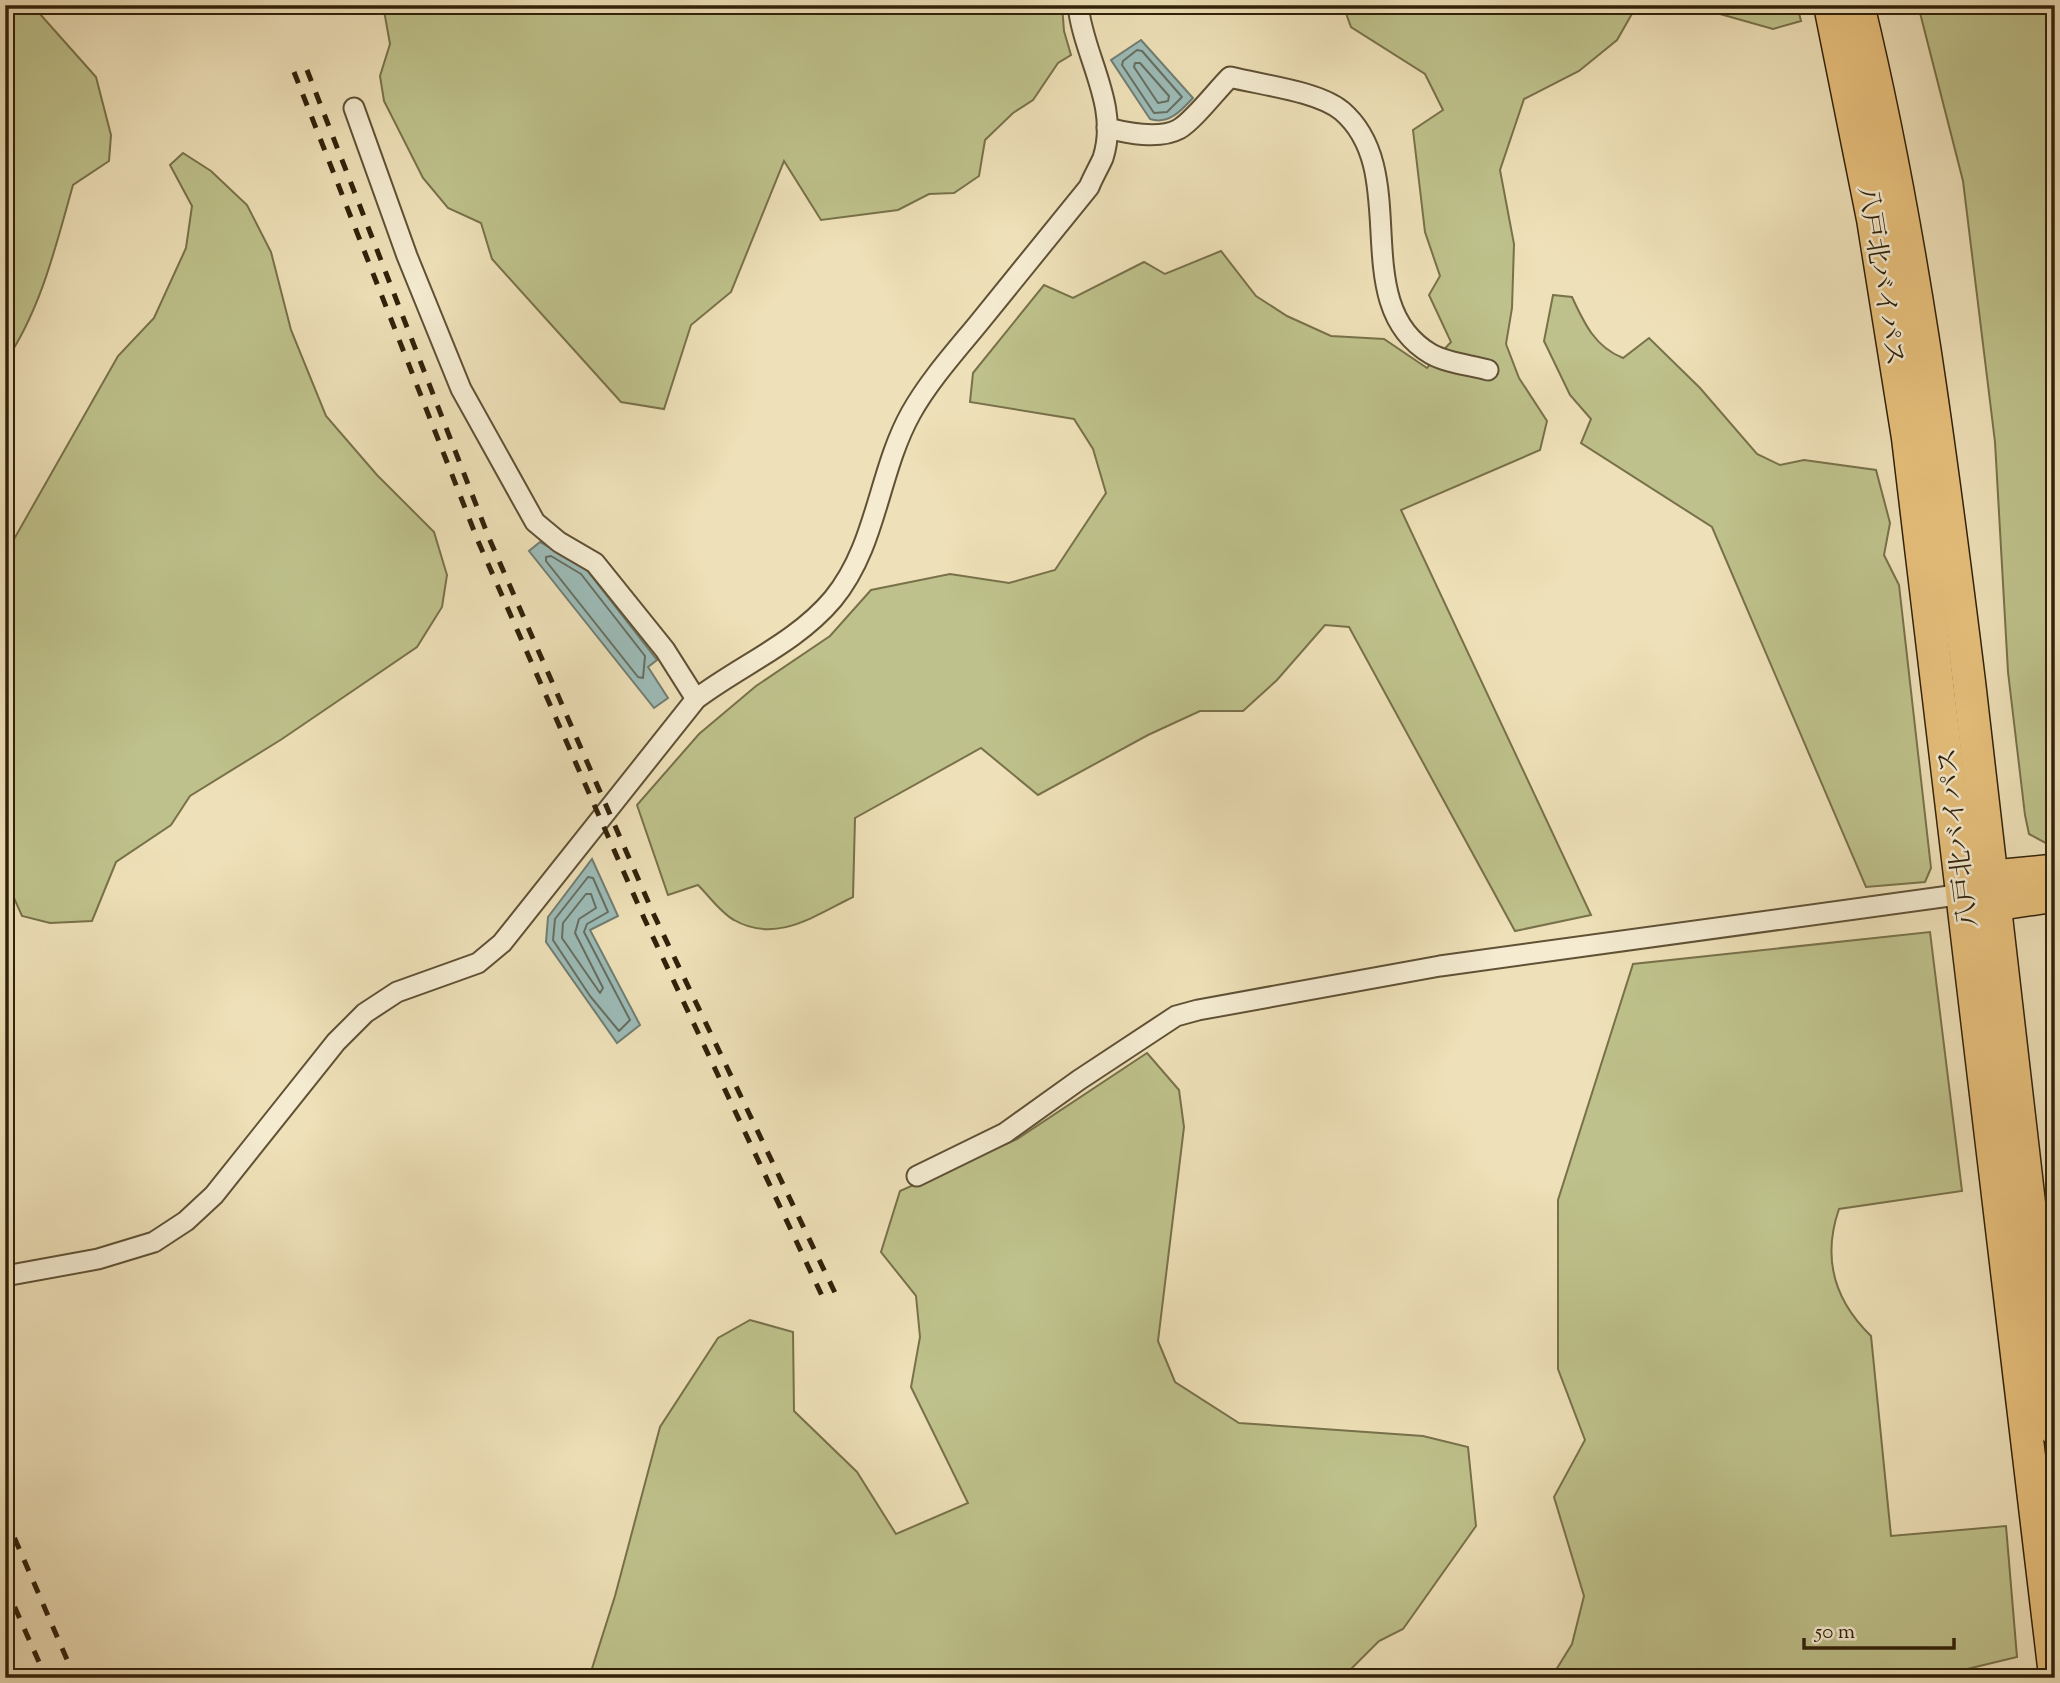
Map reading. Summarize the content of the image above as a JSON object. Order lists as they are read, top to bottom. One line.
{"streets":{"highway":["八戸北バイパス"]},"scale_bar":"50 m"}
